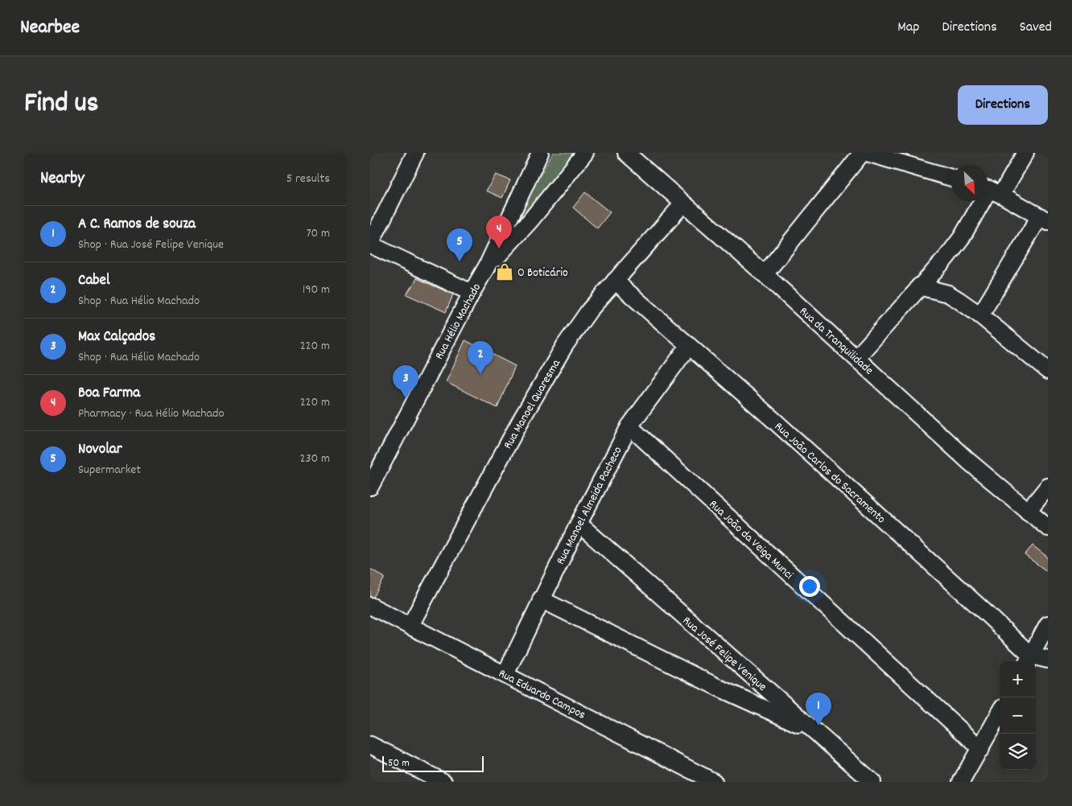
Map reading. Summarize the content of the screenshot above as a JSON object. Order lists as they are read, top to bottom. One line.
{"streets":{"street":["Rua Hélio Machado","Rua da Tranquilidade","Rua Manoel Quaresma","Rua João Carlos do Sacramento","Rua Manoel Almeida Pacheco","Rua João da Veiga Munci","Rua José Felipe Venique","Rua Eduardo Campos"]},"crossings":[["Rua da Tranquilidade","Rua Manoel Quaresma"],["Rua Manoel Quaresma","Rua João Carlos do Sacramento"],["Rua Manoel Quaresma","Rua Eduardo Campos"],["Rua João Carlos do Sacramento","Rua Manoel Almeida Pacheco"],["Rua Manoel Almeida Pacheco","Rua João da Veiga Munci"],["Rua Manoel Almeida Pacheco","Rua José Felipe Venique"],["Rua Manoel Almeida Pacheco","Rua Eduardo Campos"]],"places":{"shop":["O Boticário"]},"scale_bar":"50 m","north":"bottom right","page":{"header":"Nearbee","nav":["Map","Directions","Saved"],"title":"Find us","buttons":"Directions","heading":["Nearby","5 results"],"list":[{"mark":"1","name":"A C. Ramos de souza","note":"Shop · Rua José Felipe Venique","value":"70 m"},{"mark":"2","name":"Cabel","note":"Shop · Rua Hélio Machado","value":"190 m"},{"mark":"3","name":"Max Calçados","note":"Shop · Rua Hélio Machado","value":"220 m"},{"mark":"4","name":"Boa Farma","note":"Pharmacy · Rua Hélio Machado","value":"220 m"},{"mark":"5","name":"Novolar","note":"Supermarket","value":"230 m"}],"pins":["4","5","2","3","1"],"map_buttons":["+","−"],"scale":"50 m"}}
